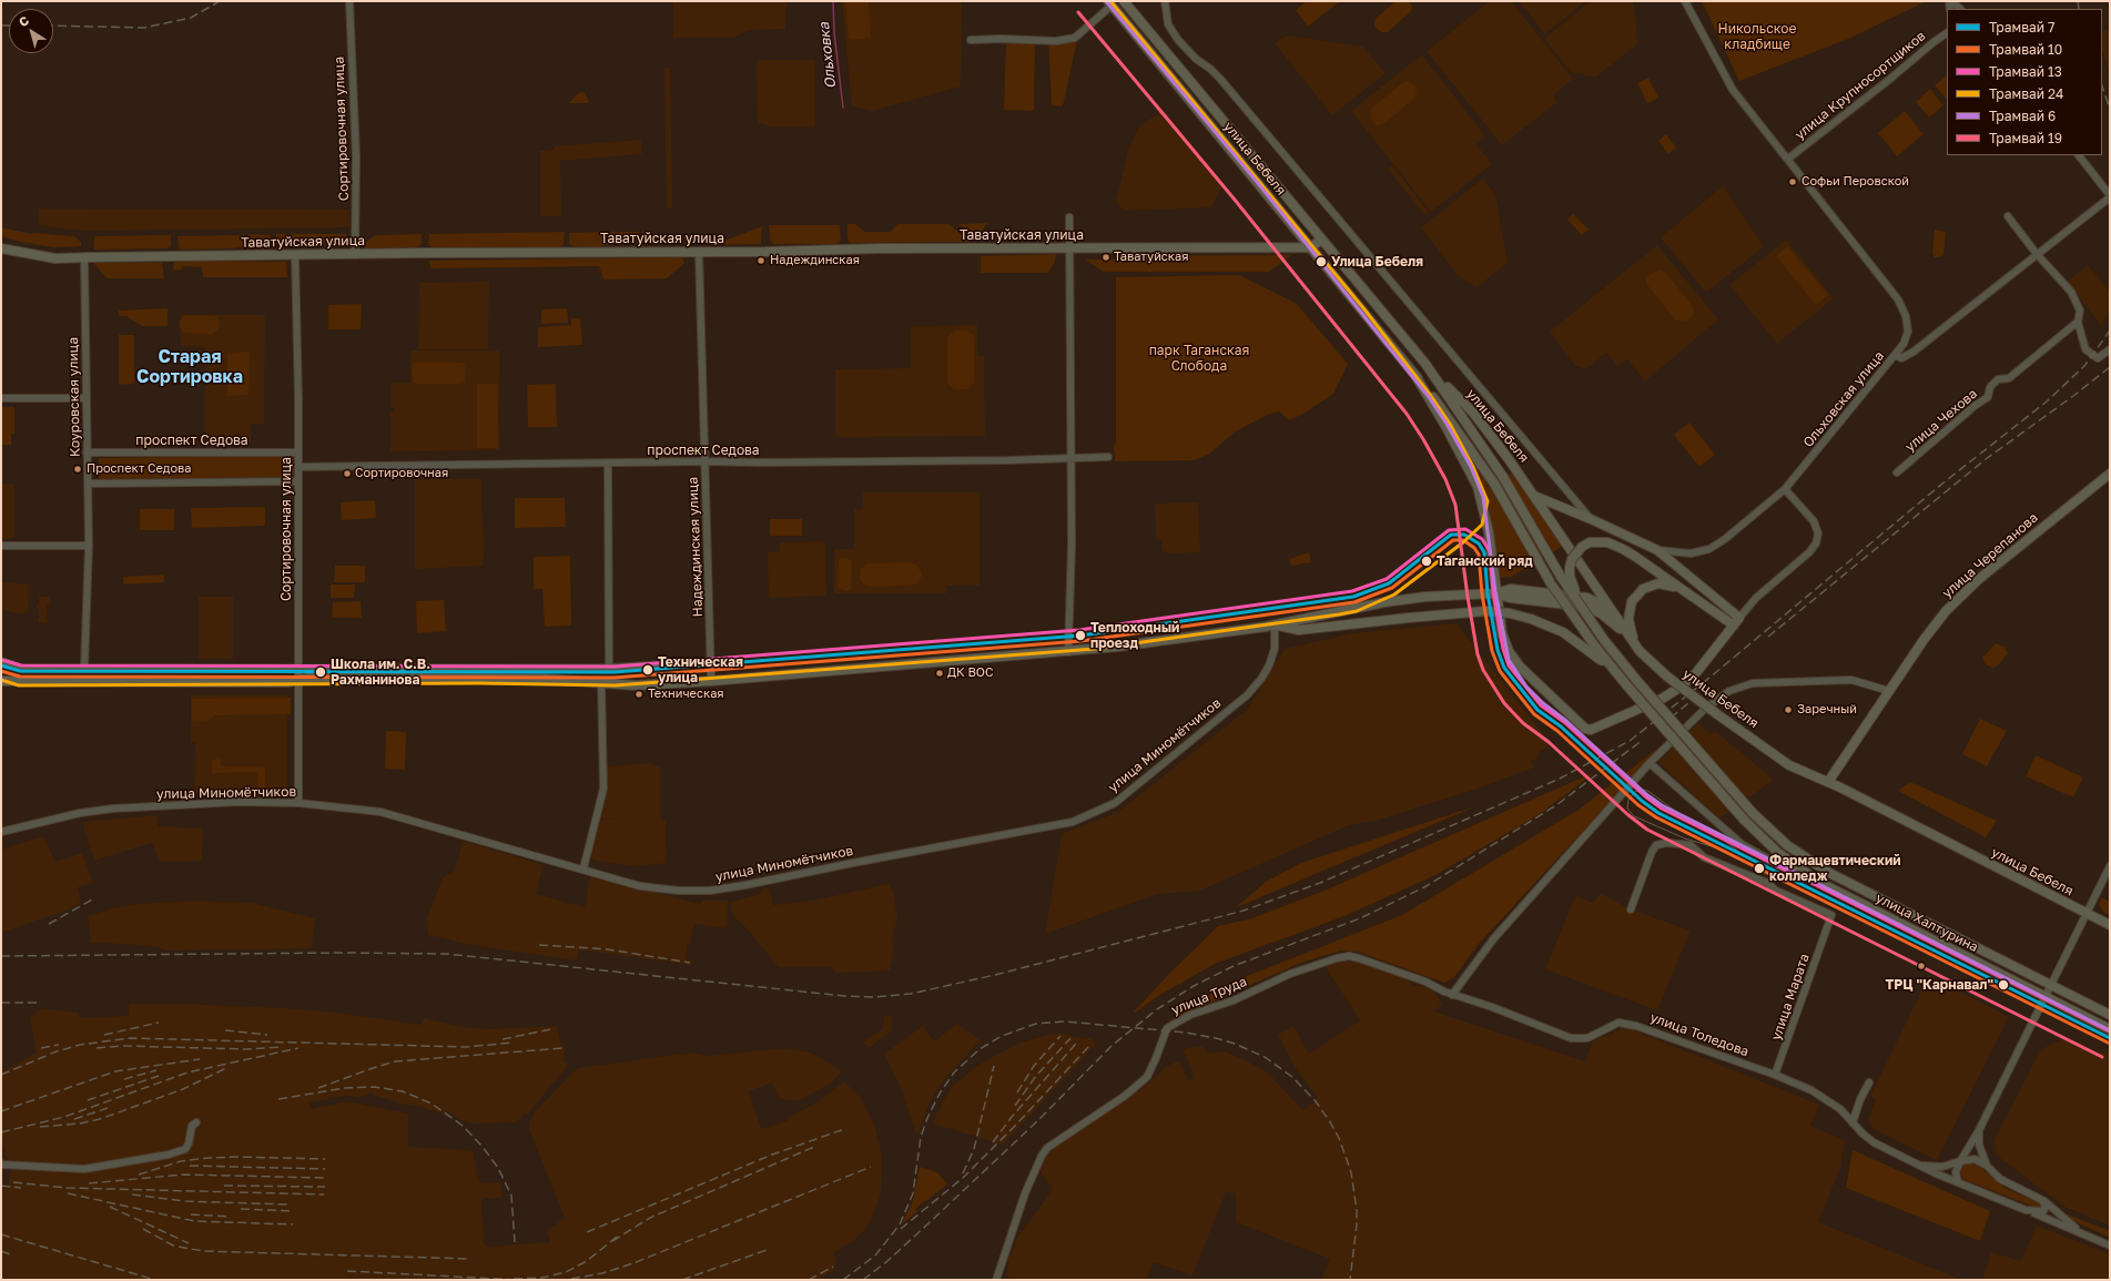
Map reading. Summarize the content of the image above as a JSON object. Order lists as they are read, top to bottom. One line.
{"streets":{"main road":["улица Бебеля","Таватуйская улица","улица Черепанова","улица Халтурина"],"street":["улица Крупносортщиков","Сортировочная улица","Коуровская улица","Ольховская улица","улица Чехова","проспект Седова","Надеждинская улица","улица Миномётчиков","улица Труда","улица Марата","улица Толедова"]},"crossings":[["Сортировочная улица","Таватуйская улица"],["Сортировочная улица","проспект Седова"],["Сортировочная улица","улица Миномётчиков"],["улица Бебеля","Таватуйская улица"],["улица Бебеля","улица Черепанова"],["улица Бебеля","улица Халтурина"],["Таватуйская улица","Коуровская улица"],["Таватуйская улица","Надеждинская улица"],["Коуровская улица","проспект Седова"],["проспект Седова","Надеждинская улица"],["улица Труда","улица Толедова"],["улица Марата","улица Толедова"]],"districts":["Старая Сортировка"],"water":["Ольховка"],"parks":["Никольское кладбище","парк Таганская Слобода"],"places":["Софьи Перовской","Таватуйская","Надеждинская","Улица Бебеля","Проспект Седова","Сортировочная","Таганский ряд","Теплоходный проезд","Техническая улица","Школа им. С.В. Рахманинова","ДК ВОС","Техническая","Заречный","Фармацевтический колледж","ТРЦ \"Карнавал\""],"lines":["tram line 24","tram line 6","tram line 19","tram line 13","tram line 7","tram line 10"],"legend":["Трамвай 7","Трамвай 10","Трамвай 13","Трамвай 24","Трамвай 6","Трамвай 19"],"north":"top left"}
